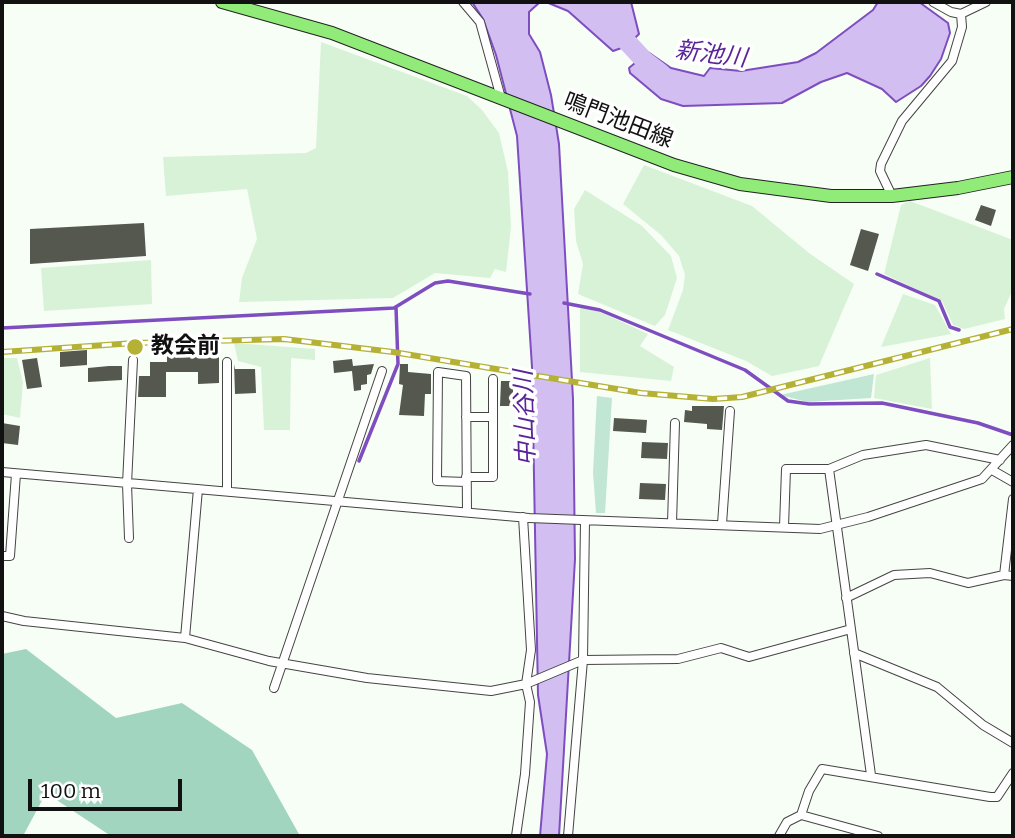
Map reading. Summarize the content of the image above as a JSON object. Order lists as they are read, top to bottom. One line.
{"streets":{"main road":["鳴門池田線"]},"water":["新池川","中山谷川"],"places":["教会前"],"scale_bar":"100 m"}
